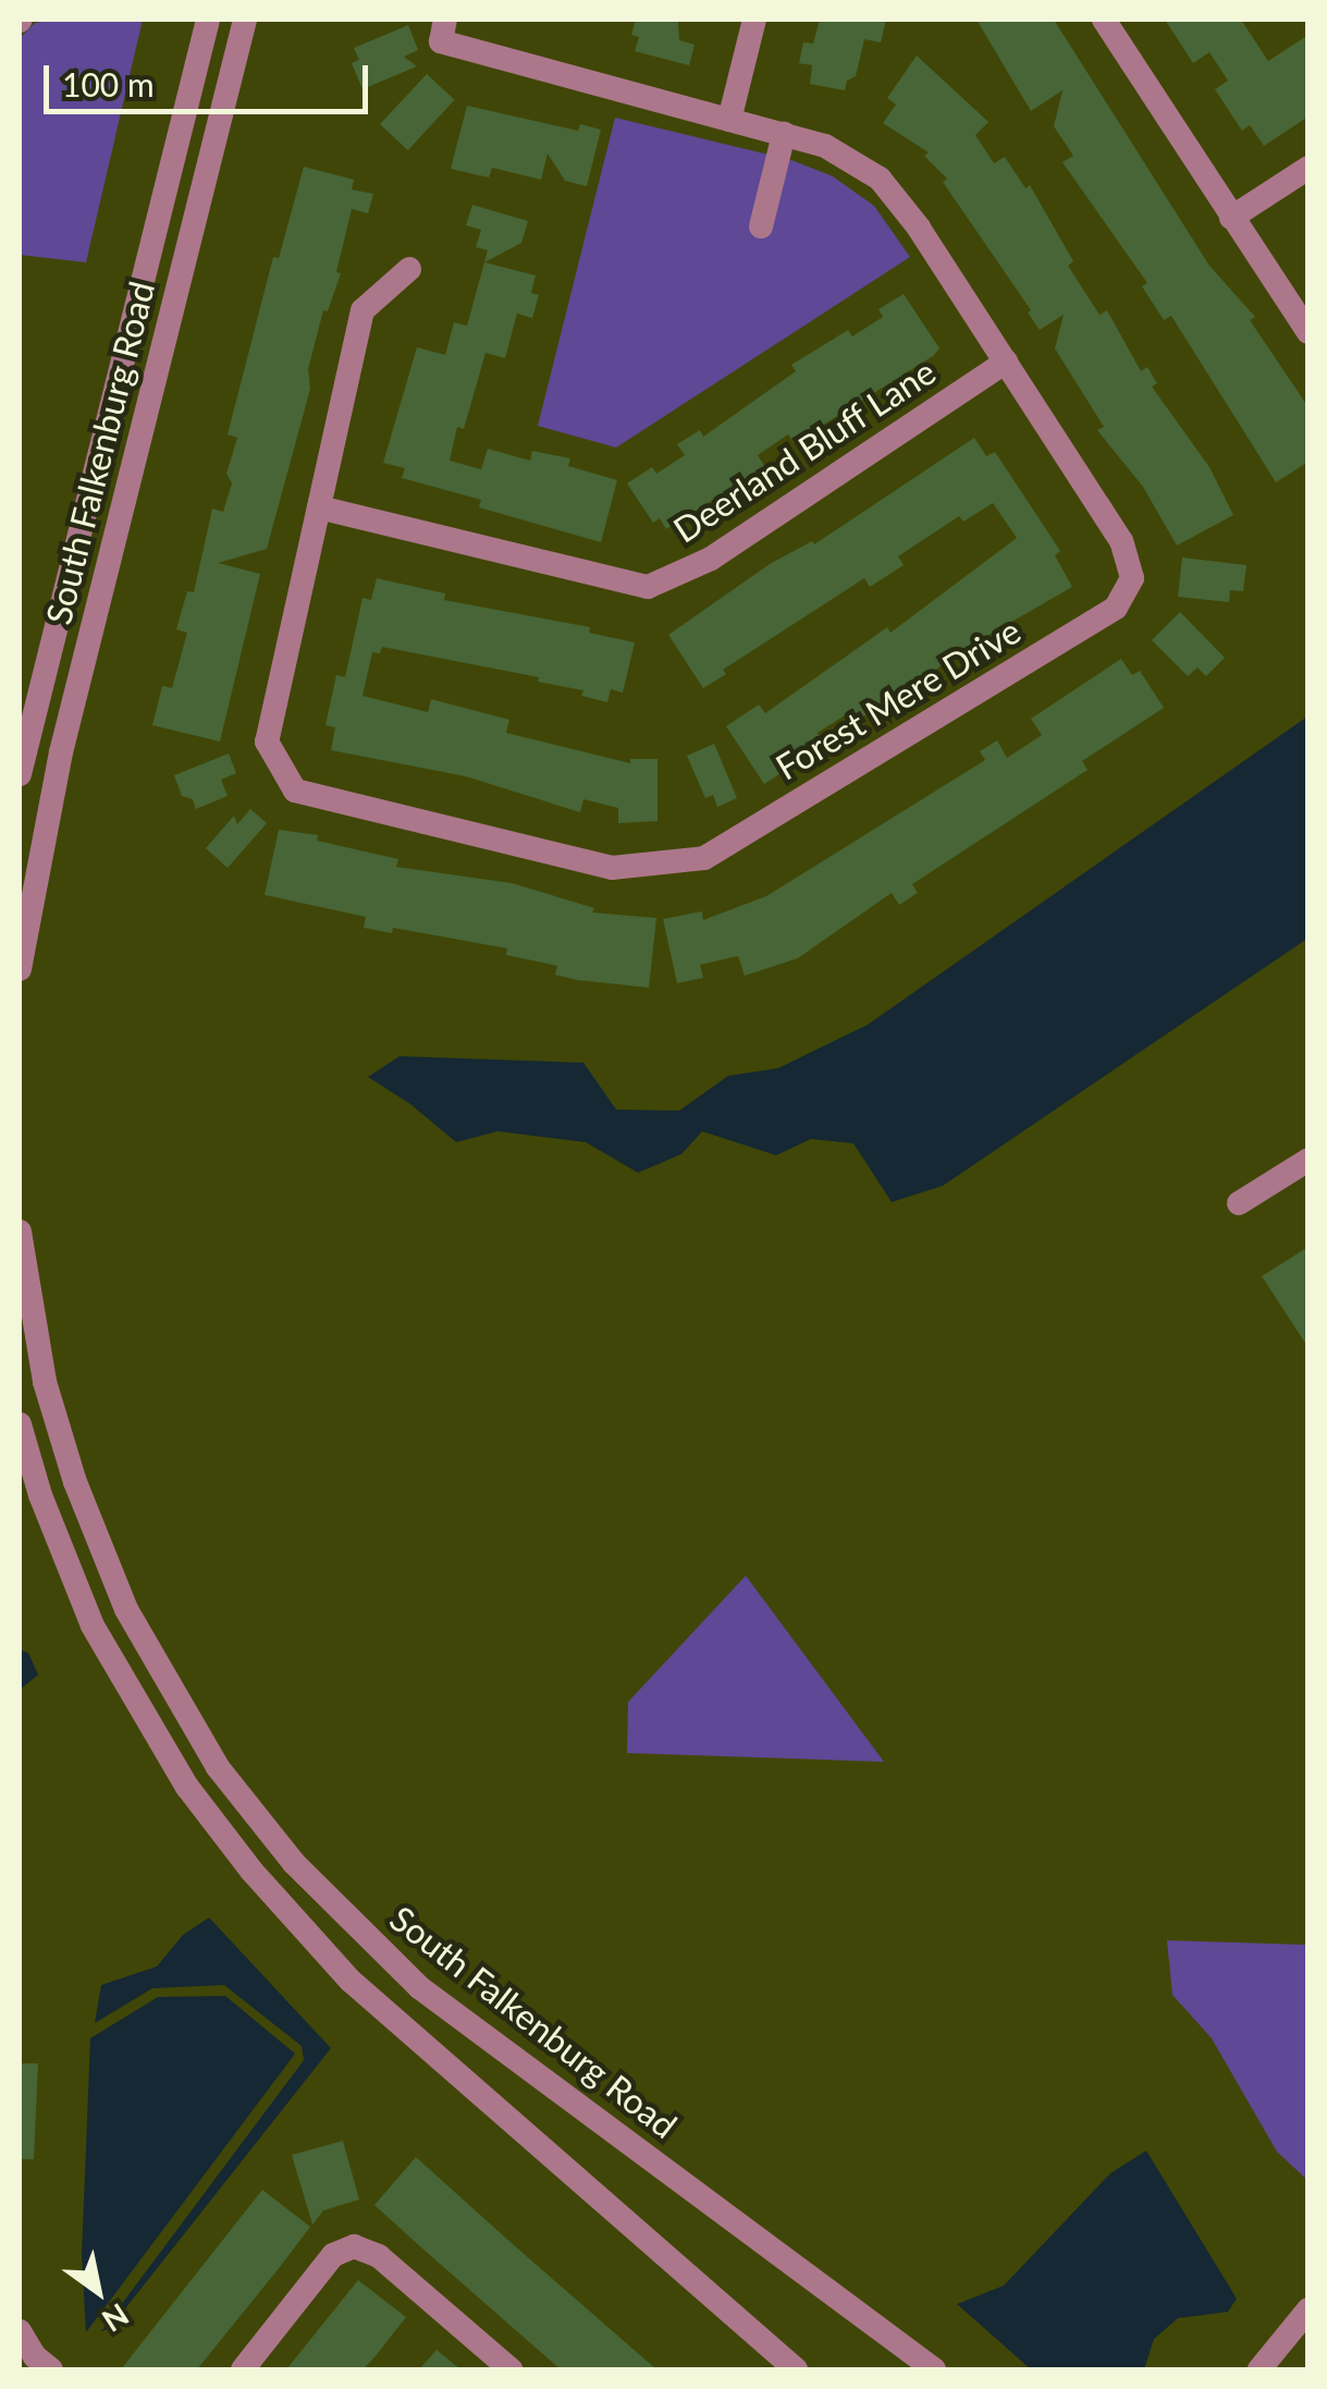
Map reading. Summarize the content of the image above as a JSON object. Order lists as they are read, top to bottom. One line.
{"streets":{"street":["Deerland Bluff Lane","South Falkenburg Road","Forest Mere Drive"]},"crossings":[["Deerland Bluff Lane","Forest Mere Drive"]],"scale_bar":"100 m","north":"bottom right"}
